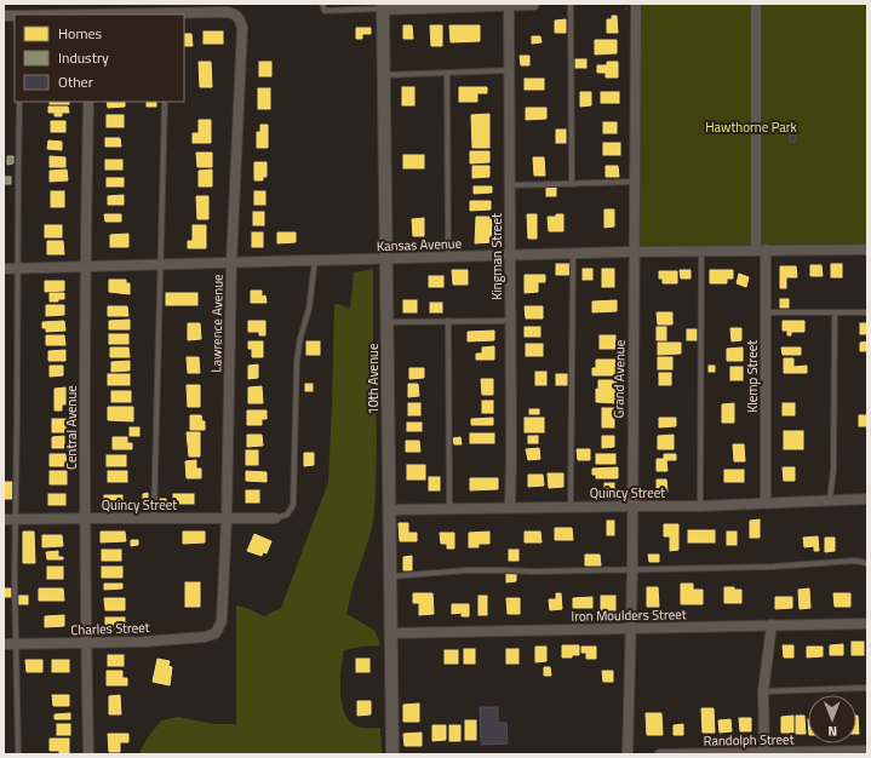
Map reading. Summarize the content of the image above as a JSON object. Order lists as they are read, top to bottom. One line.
{"streets":{"street":["Kansas Avenue","Kingman Street","Lawrence Avenue","Klemp Street","10th Avenue","Grand Avenue","Central Avenue","Quincy Street","Iron Moulders Street","Charles Street","Randolph Street"]},"crossings":[["Kansas Avenue","Kingman Street"],["Kansas Avenue","Lawrence Avenue"],["Kansas Avenue","Klemp Street"],["Kansas Avenue","10th Avenue"],["Kansas Avenue","Grand Avenue"],["Kansas Avenue","Central Avenue"],["Kingman Street","Quincy Street"],["Lawrence Avenue","Quincy Street"],["Lawrence Avenue","Charles Street"],["Klemp Street","Quincy Street"],["10th Avenue","Quincy Street"],["10th Avenue","Iron Moulders Street"],["Grand Avenue","Quincy Street"],["Grand Avenue","Iron Moulders Street"],["Central Avenue","Quincy Street"],["Central Avenue","Charles Street"]],"parks":["Hawthorne Park"],"legend":["Homes","Industry","Other"],"north":"bottom"}
